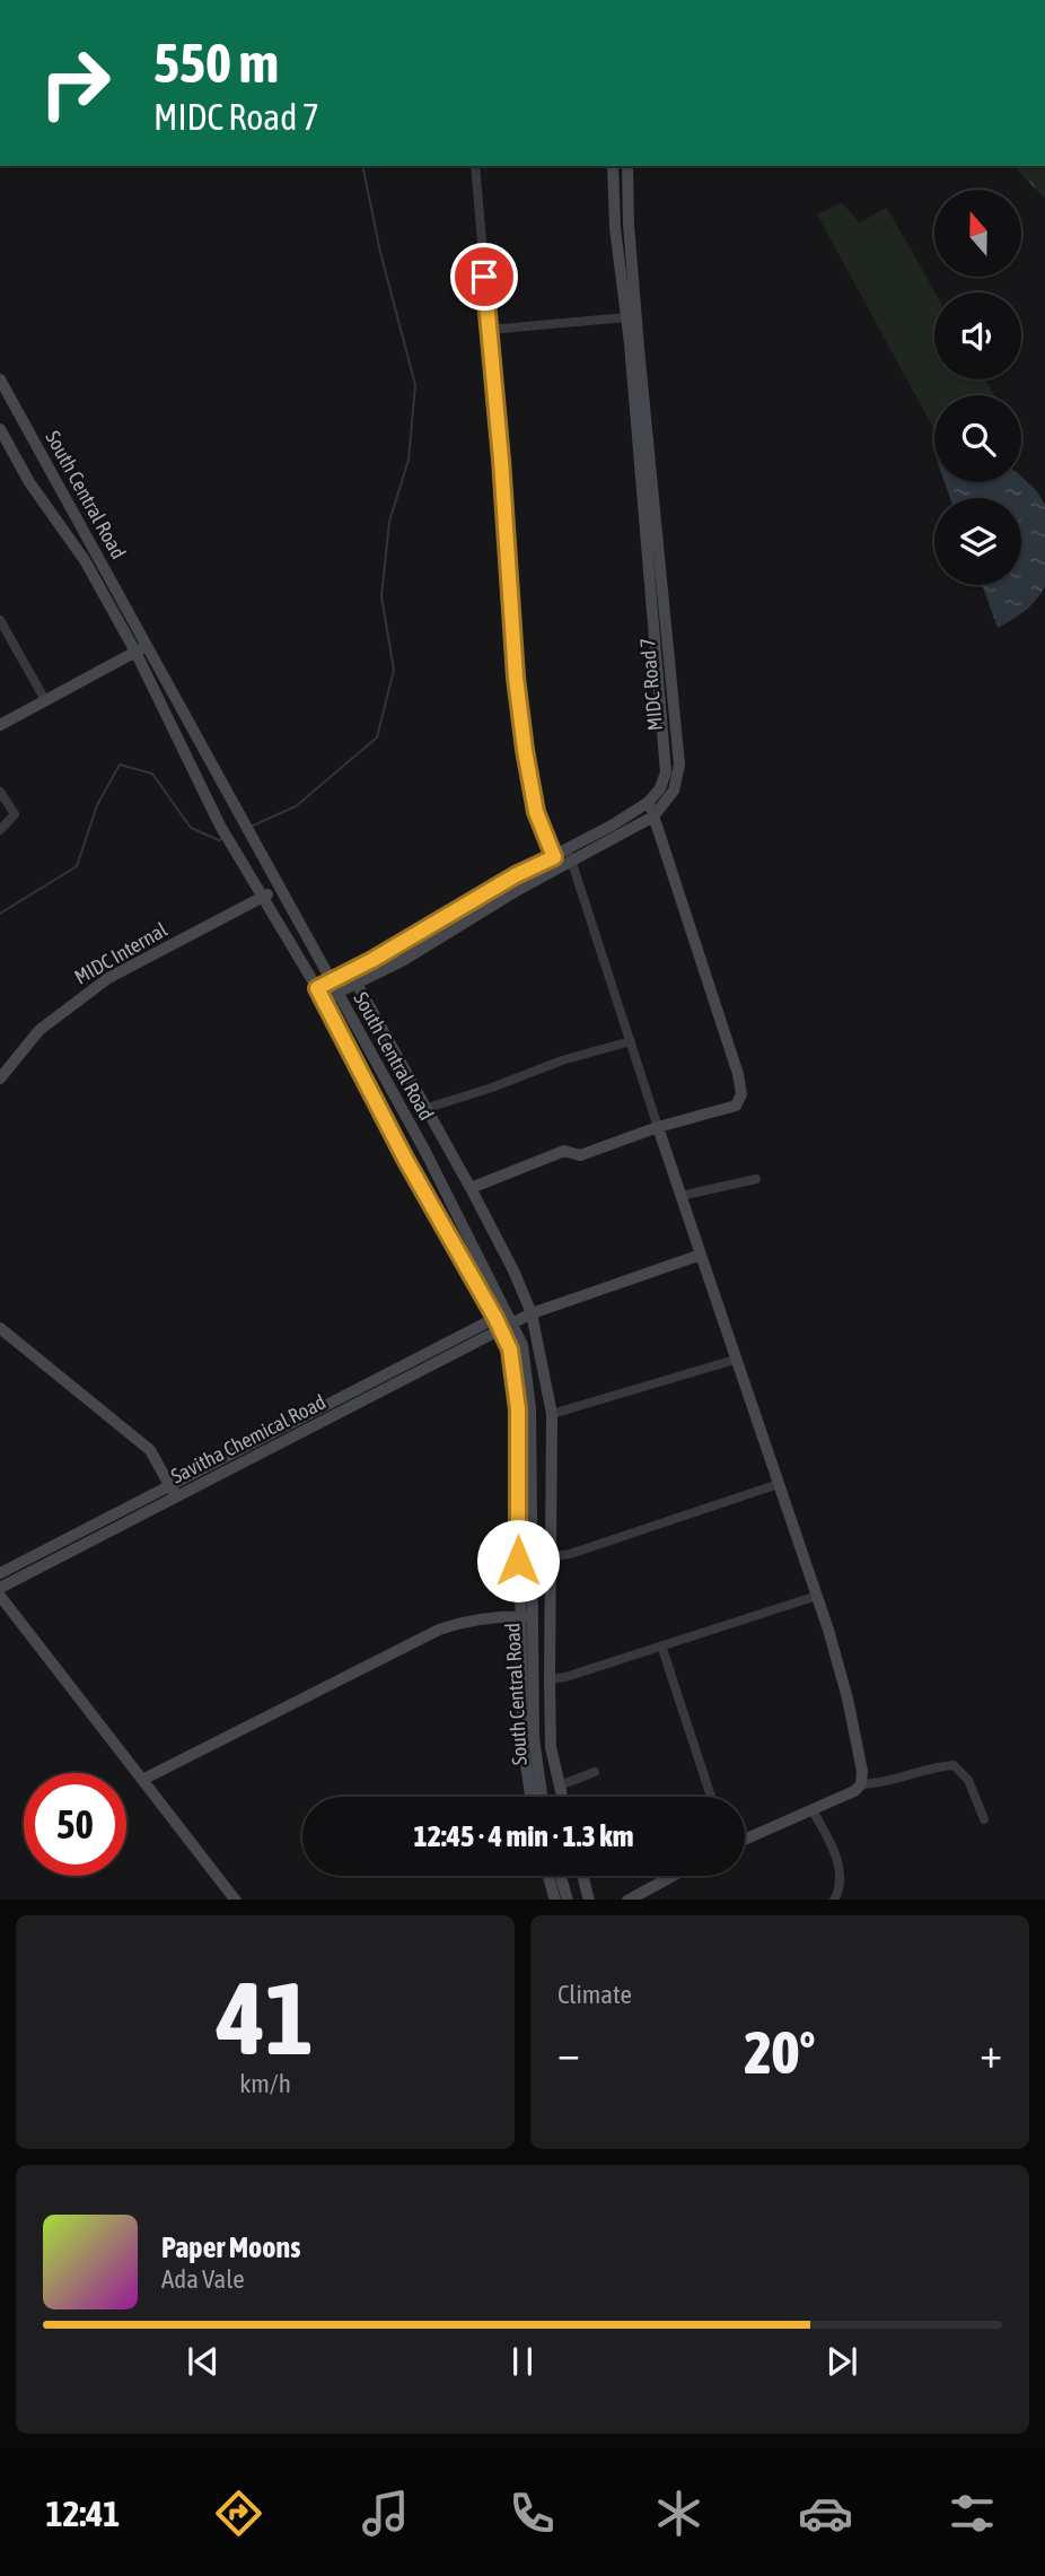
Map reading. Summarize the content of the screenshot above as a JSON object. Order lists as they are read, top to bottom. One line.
{"streets":{"street":["South Central Road","MIDC Road 7","MIDC Internal","Savitha Chemical Road"]},"crossings":[["South Central Road","MIDC Road 7"],["South Central Road","MIDC Internal"],["South Central Road","Savitha Chemical Road"]],"north":"top","page":{"turn":["550 m","MIDC Road 7"],"limit":"50","trip":"12:45 · 4 min · 1.3 km","tile":[["41","km/h"],"Climate"],"heat":["−","20°","+"],"song":["Paper Moons","Ada Vale"],"tabs":"12:41"}}
